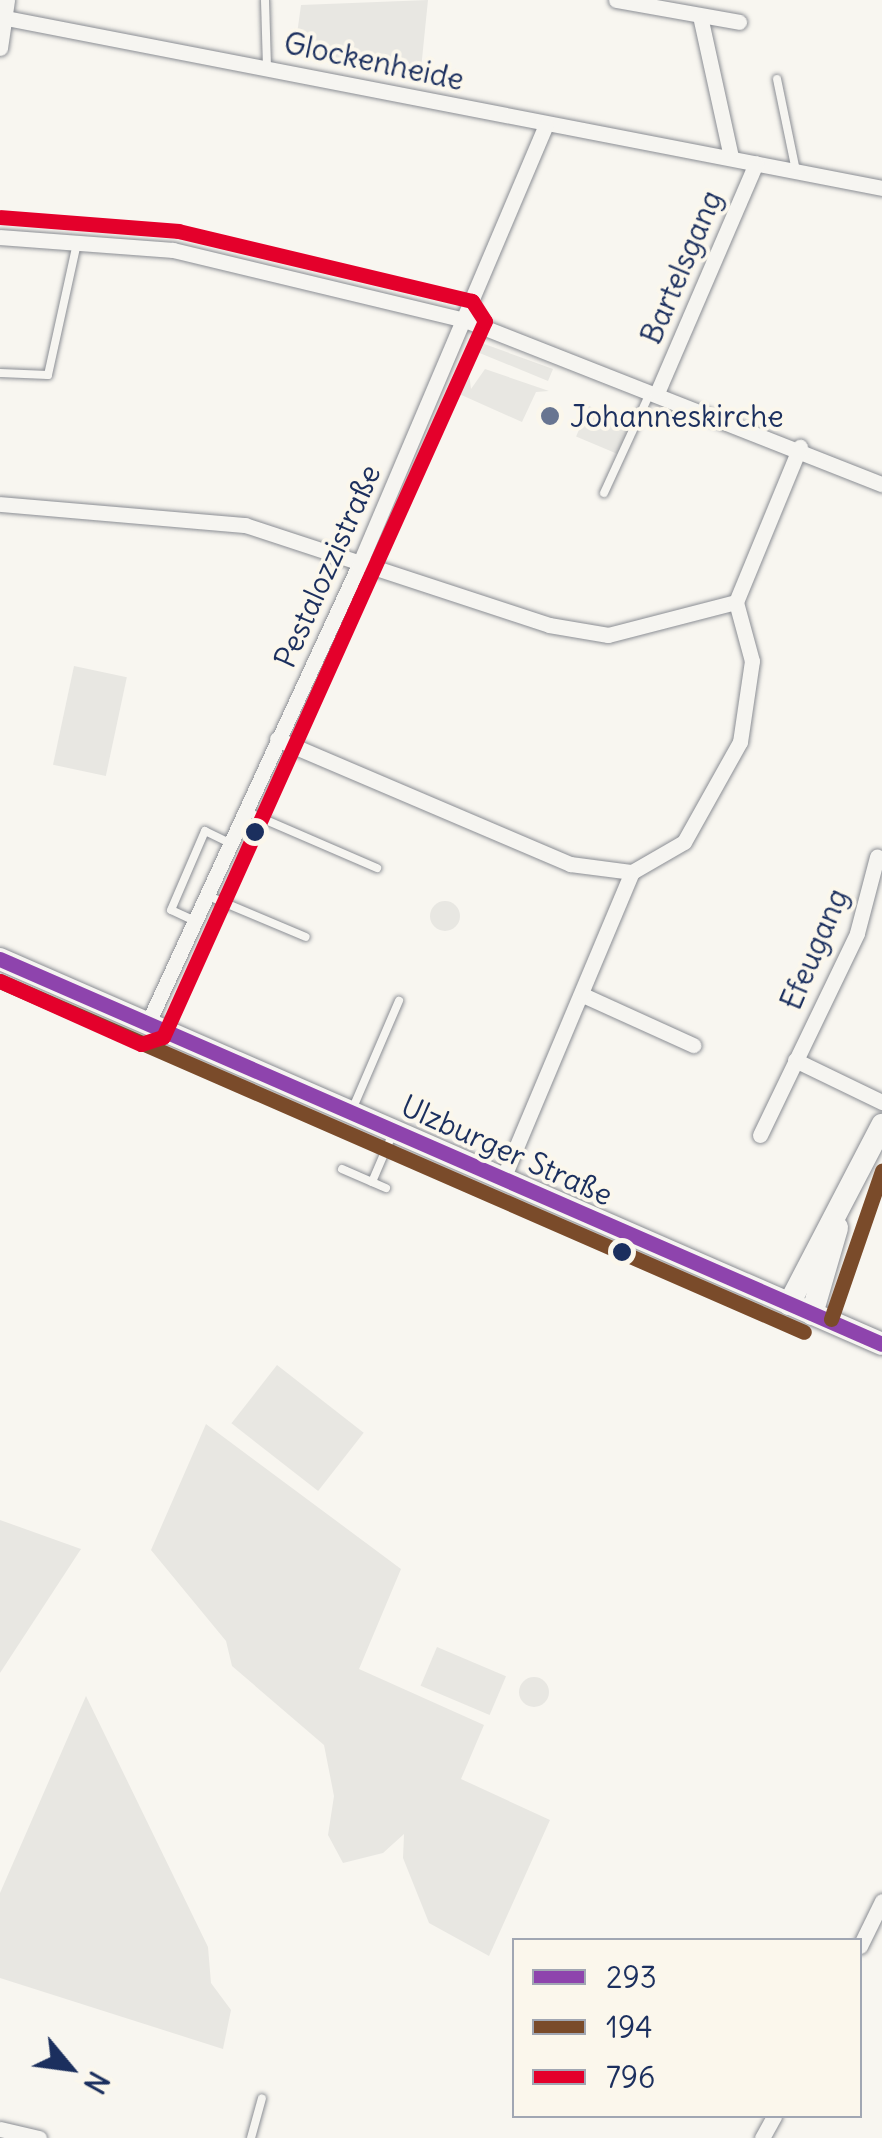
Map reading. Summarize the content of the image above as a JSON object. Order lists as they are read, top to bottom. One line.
{"streets":{"main road":["Ulzburger Straße"],"street":["Glockenheide","Bartelsgang","Pestalozzistraße","Efeugang"]},"crossings":[["Glockenheide","Bartelsgang"],["Glockenheide","Pestalozzistraße"],["Pestalozzistraße","Ulzburger Straße"]],"places":["Johanneskirche"],"lines":["transit line 796","transit line 293","transit line 194"],"legend":["293","194","796"],"north":"bottom right"}
